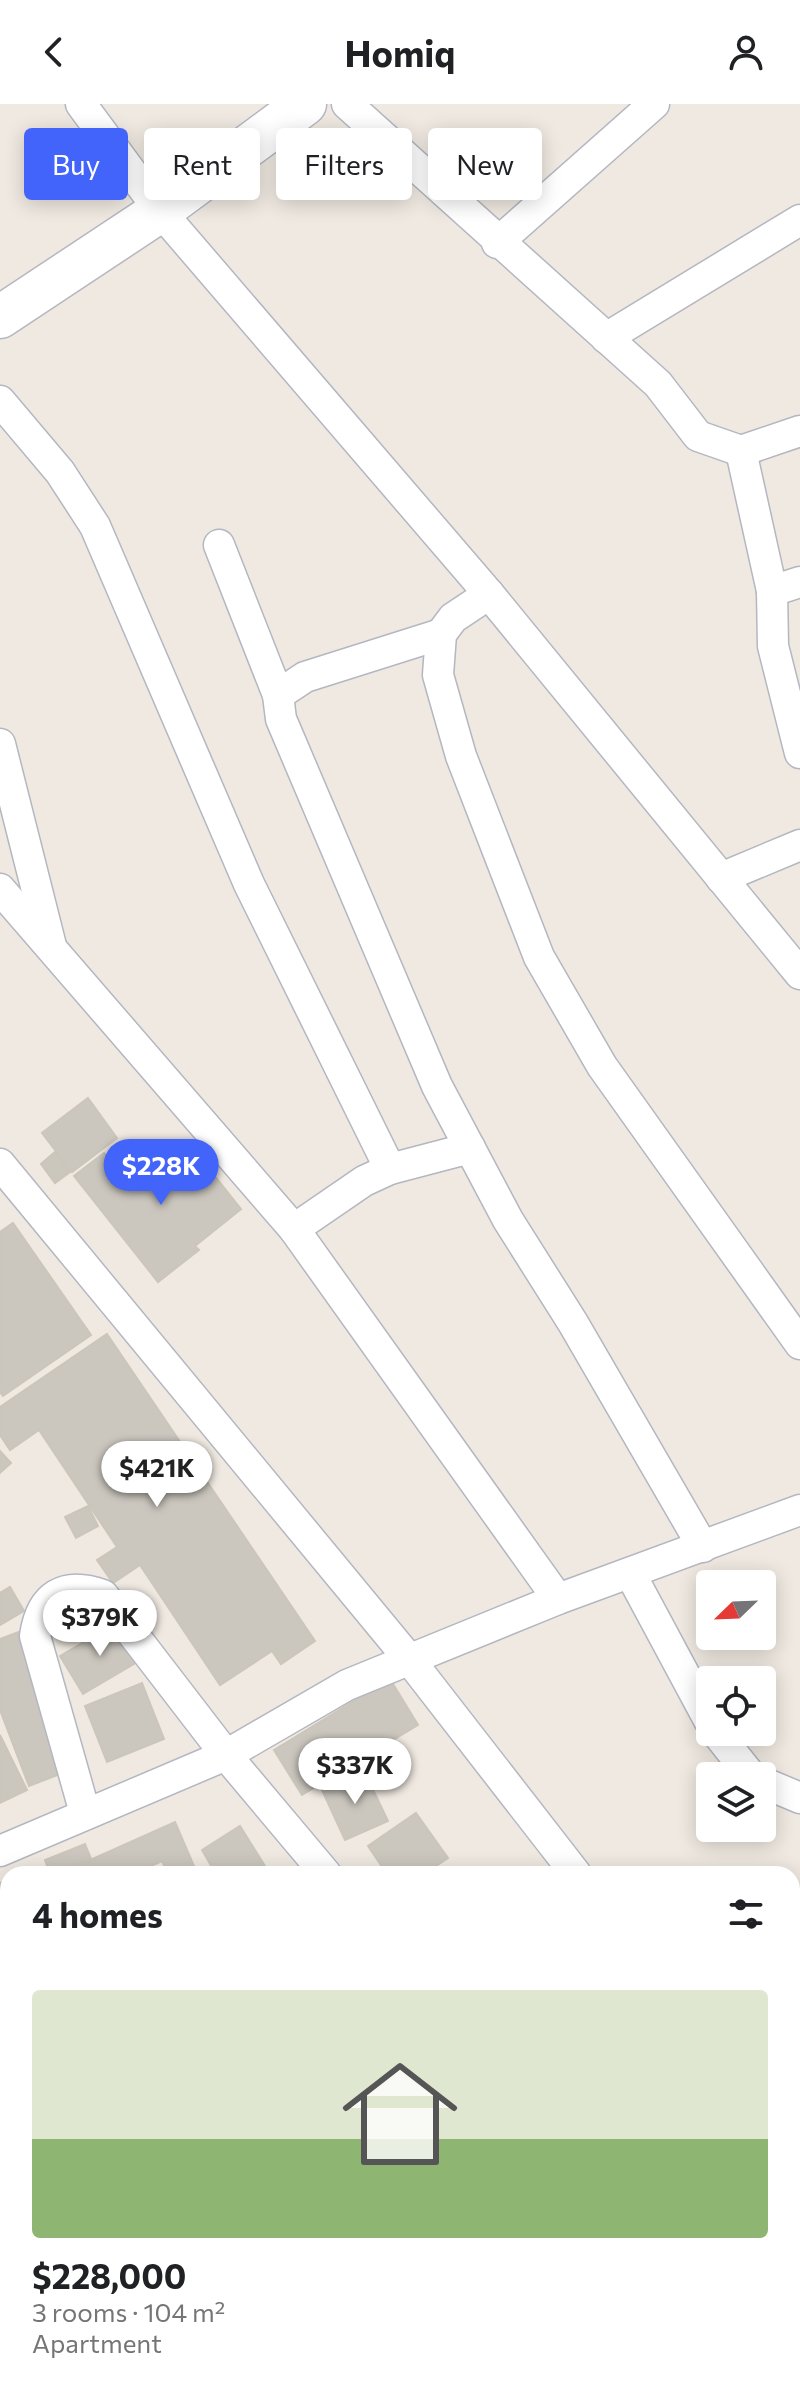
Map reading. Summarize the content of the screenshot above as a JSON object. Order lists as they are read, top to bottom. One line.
{"north":"bottom left","page":{"header":"Homiq","chip":["Buy","Rent","Filters","New"],"price":["$228K","$421K","$379K","$337K"],"heading":"4 homes","list":[{"name":"$228,000","note":"3 rooms · 104 m² · Apartment"}]}}
